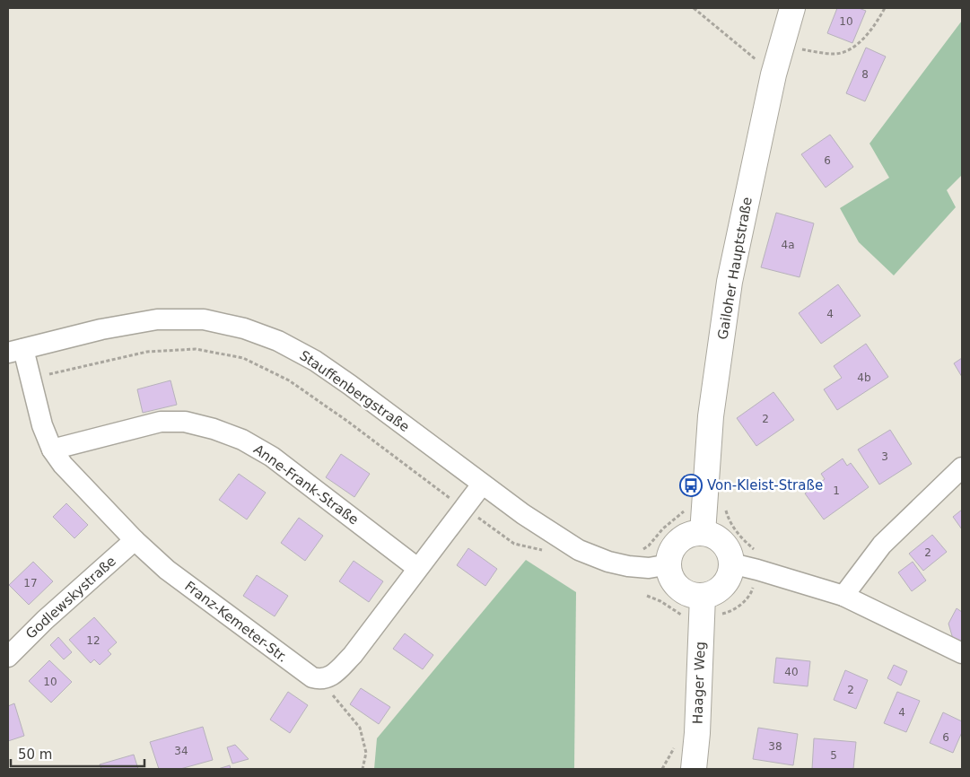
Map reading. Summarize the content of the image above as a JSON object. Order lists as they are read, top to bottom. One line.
{"streets":{"street":["Gailoher Hauptstraße","Stauffenbergstraße","Anne-Frank-Straße","Godlewskystraße","Franz-Kemeter-Str.","Haager Weg"]},"crossings":[["Gailoher Hauptstraße","Stauffenbergstraße"],["Gailoher Hauptstraße","Haager Weg"],["Stauffenbergstraße","Franz-Kemeter-Str."],["Stauffenbergstraße","Haager Weg"],["Anne-Frank-Straße","Franz-Kemeter-Str."],["Godlewskystraße","Franz-Kemeter-Str."]],"places":{"bus stop":["Von-Kleist-Straße"]},"house_numbers":["10","8","6","4a","4","4b","2","3","1","2","17","12","40","10","2","4","6","38","34","5"],"scale_bar":"50 m"}
